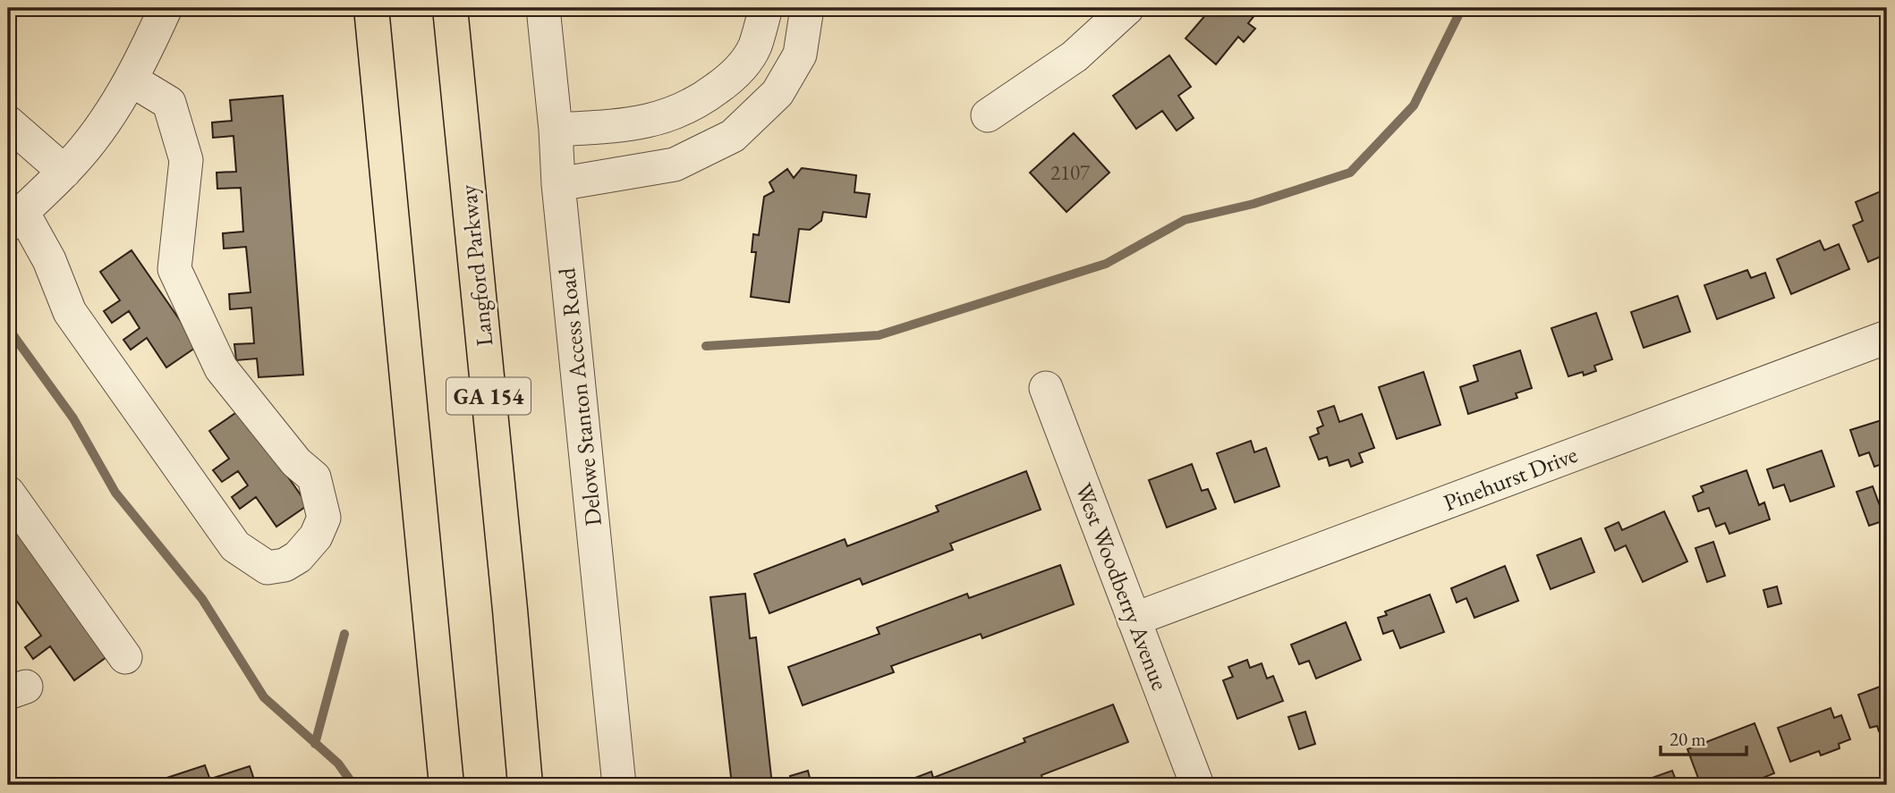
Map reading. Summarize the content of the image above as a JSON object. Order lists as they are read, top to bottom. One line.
{"streets":{"highway":["Langford Parkway","GA 154"],"street":["Delowe Stanton Access Road","Pinehurst Drive","West Woodberry Avenue"]},"crossings":[["Pinehurst Drive","West Woodberry Avenue"]],"house_numbers":["2107"],"scale_bar":"20 m"}
